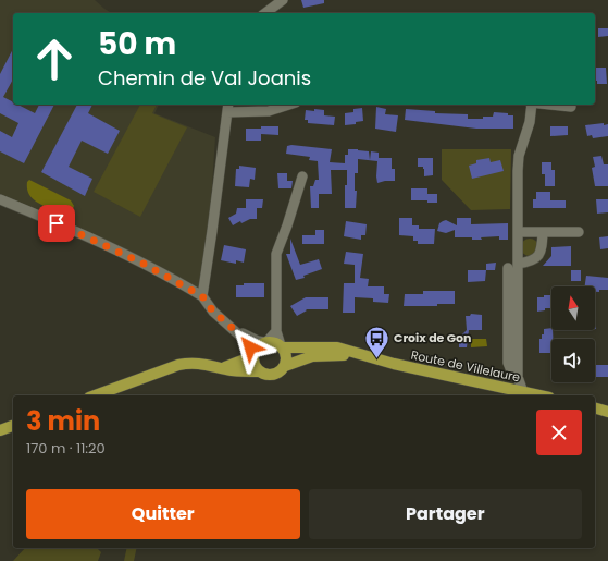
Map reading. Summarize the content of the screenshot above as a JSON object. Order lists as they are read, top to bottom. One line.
{"streets":{"main road":["Route de Villelaure"]},"places":{"bus stop":["Croix de Gon"]},"north":"top","page":{"turn":["50 m","Chemin de Val Joanis"],"heading":["3 min","170 m · 11:20"],"buttons":["Quitter","Partager"]}}
